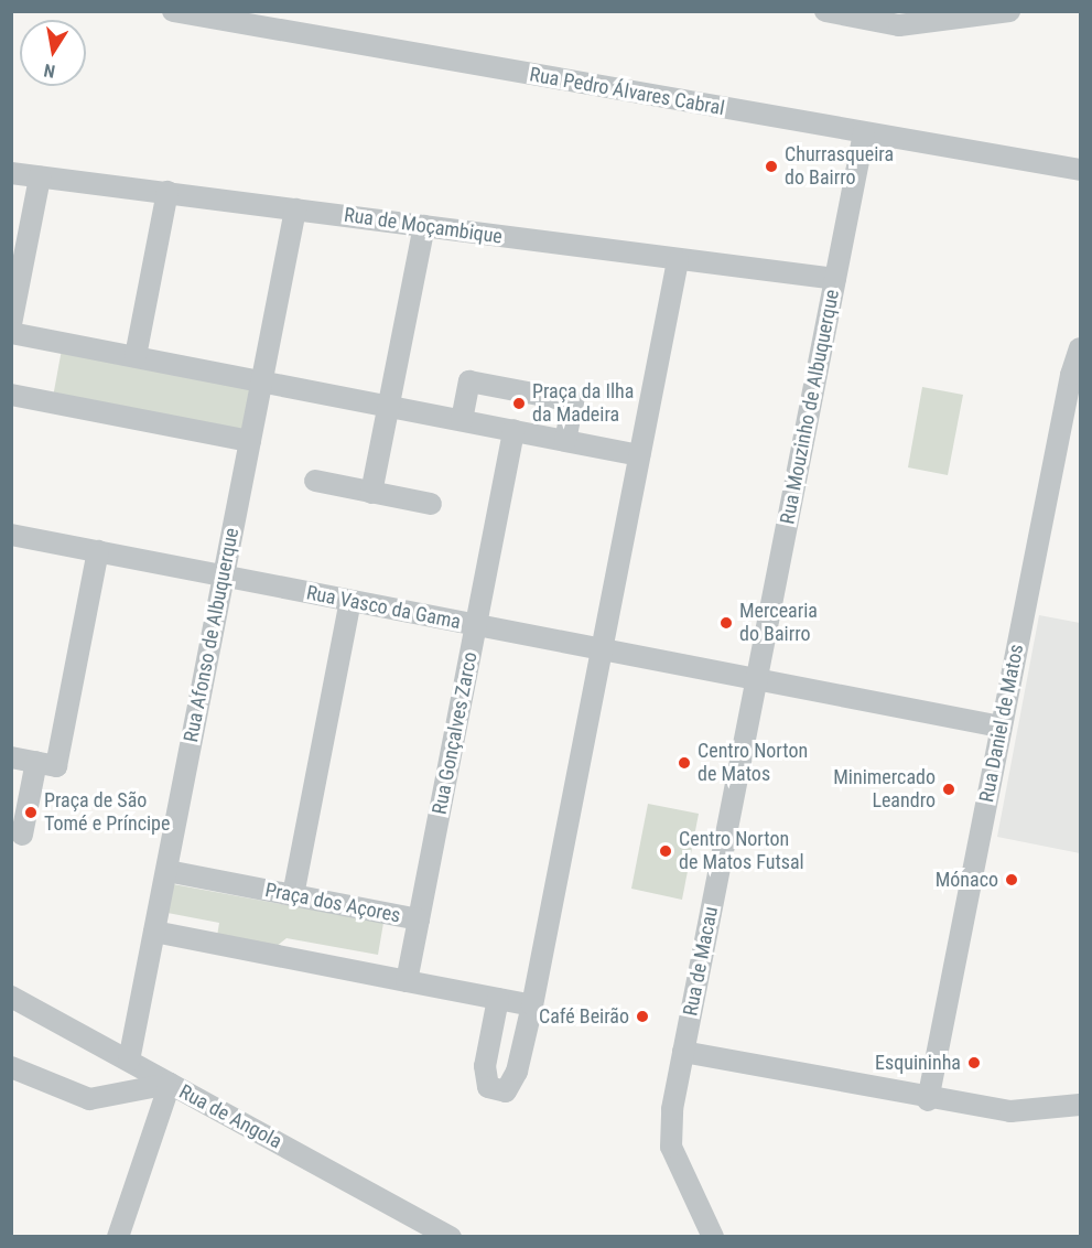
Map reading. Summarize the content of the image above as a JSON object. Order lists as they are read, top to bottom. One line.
{"streets":{"street":["Rua Pedro Álvares Cabral","Rua de Moçambique","Rua Mouzinho de Albuquerque","Rua Vasco da Gama","Rua Afonso de Albuquerque","Rua Daniel de Matos","Rua Gonçalves Zarco","Praça dos Açores","Rua de Macau","Rua de Angola"]},"crossings":[["Rua Pedro Álvares Cabral","Rua Mouzinho de Albuquerque"],["Rua de Moçambique","Rua Mouzinho de Albuquerque"],["Rua de Moçambique","Rua Afonso de Albuquerque"],["Rua Mouzinho de Albuquerque","Rua Vasco da Gama"],["Rua Mouzinho de Albuquerque","Rua de Macau"],["Rua Vasco da Gama","Rua Afonso de Albuquerque"],["Rua Vasco da Gama","Rua Daniel de Matos"],["Rua Vasco da Gama","Rua Gonçalves Zarco"],["Rua Vasco da Gama","Rua de Macau"],["Rua Afonso de Albuquerque","Praça dos Açores"],["Rua Afonso de Albuquerque","Rua de Angola"],["Rua Gonçalves Zarco","Praça dos Açores"]],"places":["Churrasqueira do Bairro","Praça da Ilha da Madeira","Mercearia do Bairro","Centro Norton de Matos","Minimercado Leandro","Praça de São Tomé e Príncipe","Centro Norton de Matos Futsal","Mónaco","Café Beirão","Esquininha"],"north":"bottom"}
